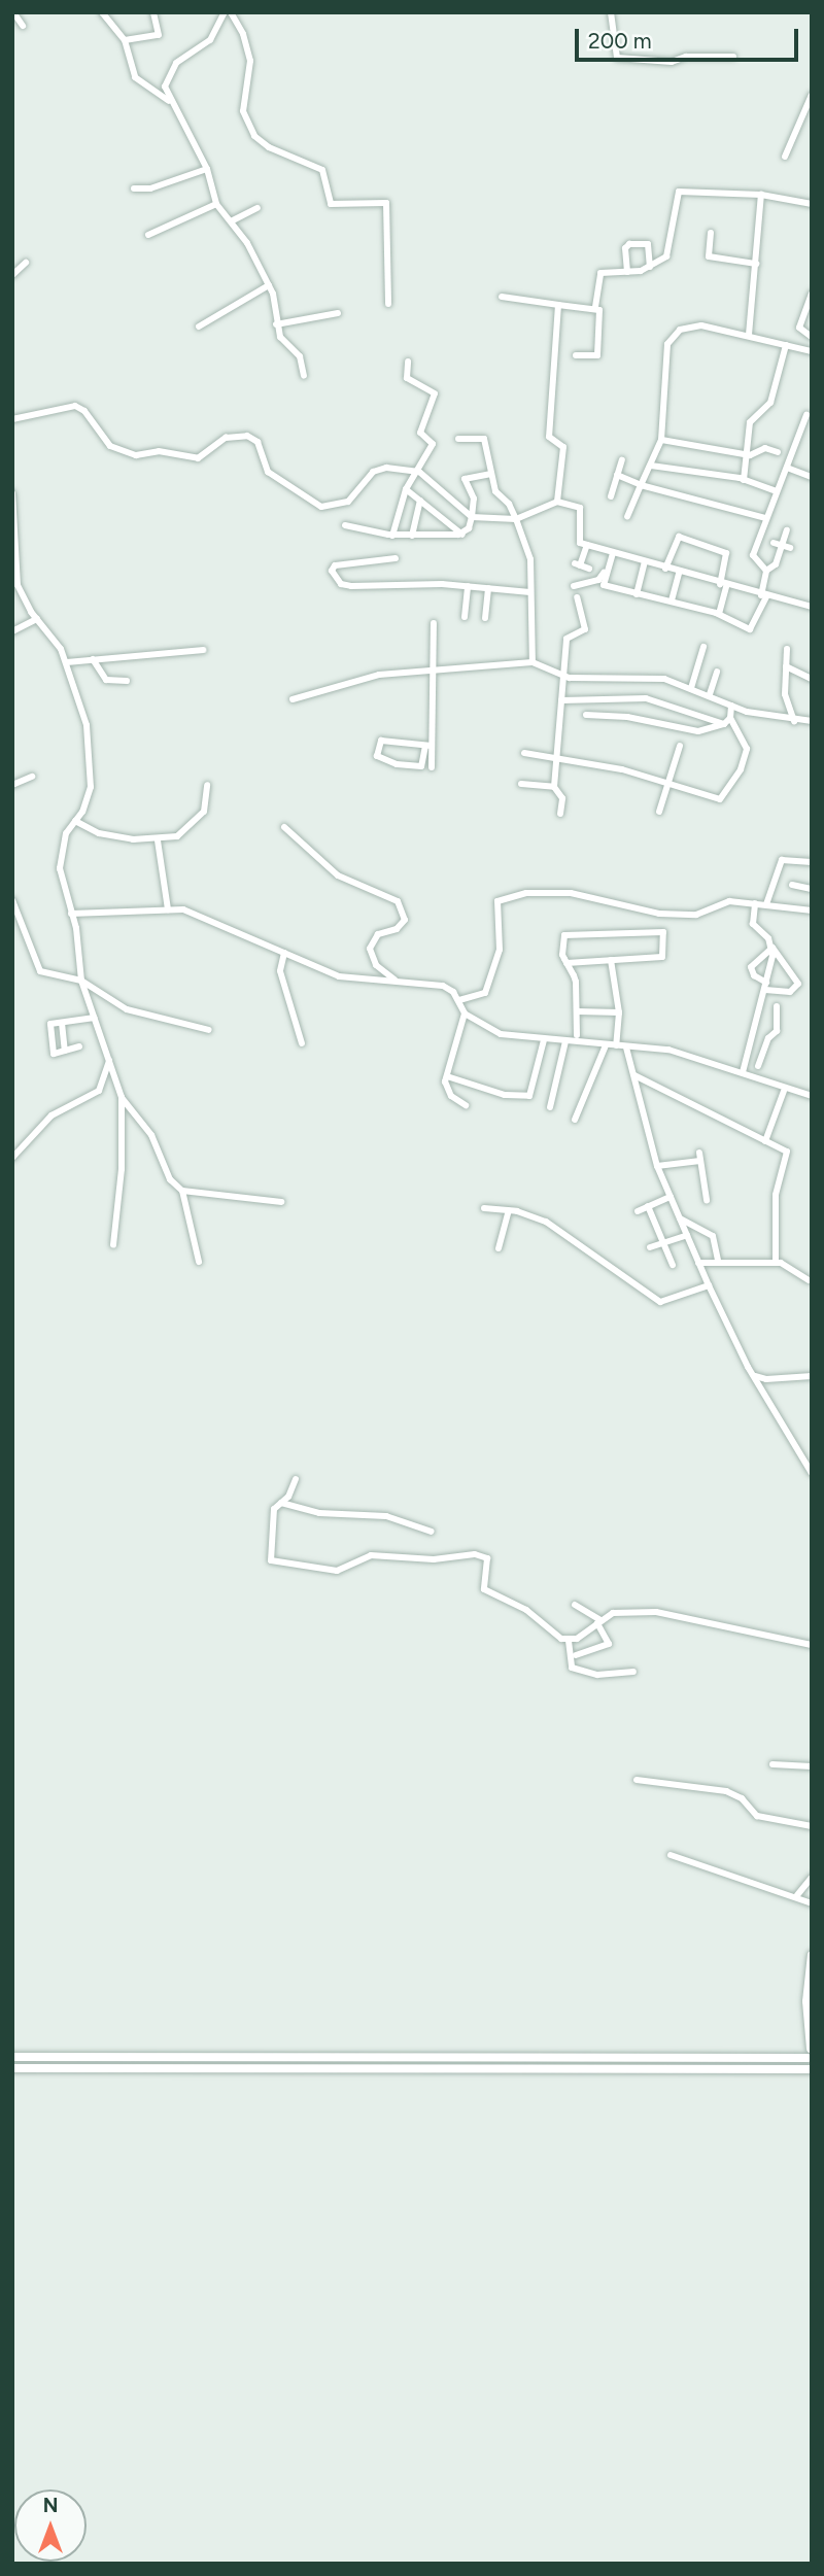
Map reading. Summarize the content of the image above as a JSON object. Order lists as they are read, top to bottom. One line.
{"scale_bar":"200 m","north":"top"}
